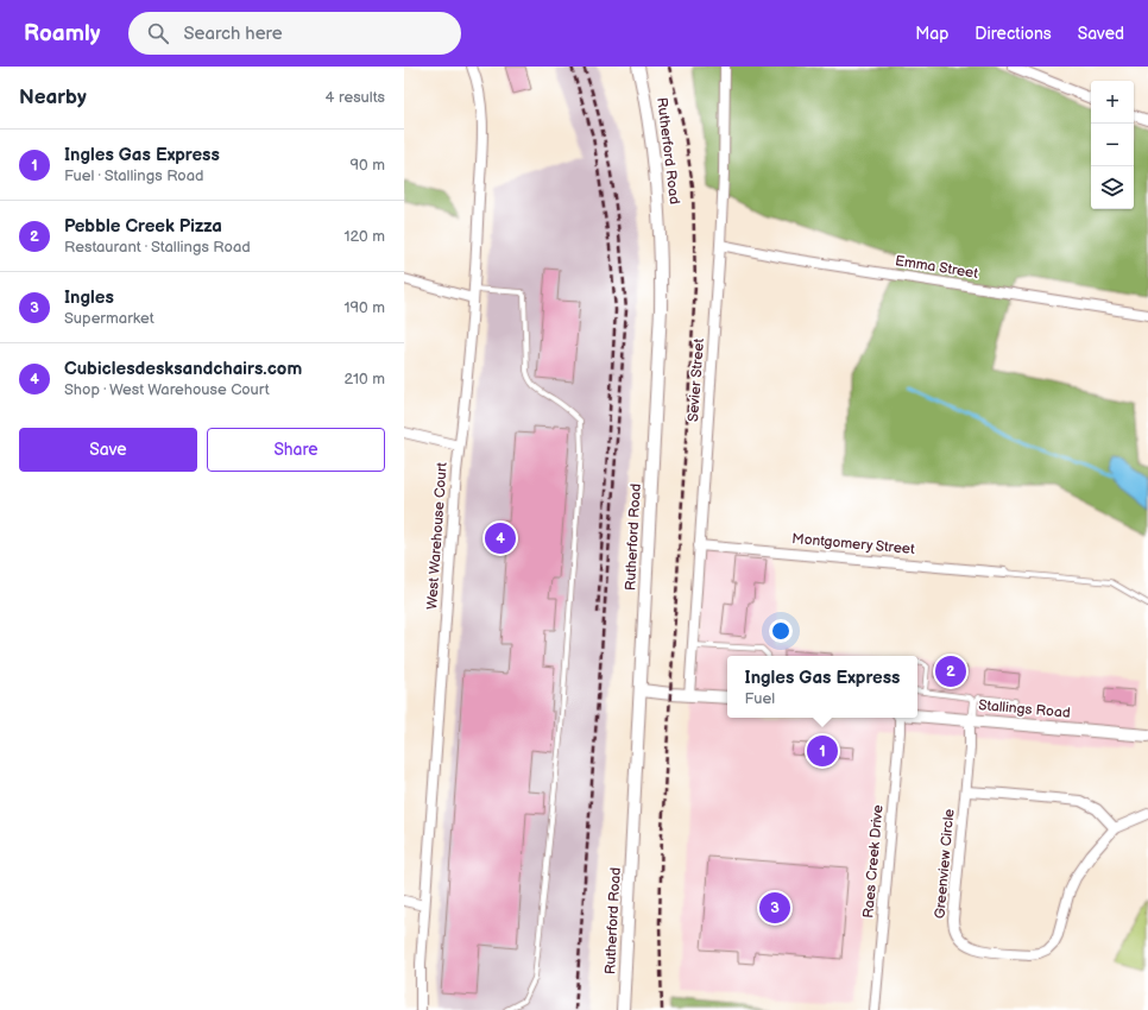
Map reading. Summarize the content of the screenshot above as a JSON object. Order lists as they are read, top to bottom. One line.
{"streets":{"street":["Rutherford Road","Emma Street","Sevier Street","West Warehouse Court","Montgomery Street","Stallings Road","Raes Creek Drive","Greenview Circle"]},"crossings":[["Emma Street","Sevier Street"],["Sevier Street","Montgomery Street"],["Stallings Road","Greenview Circle"]],"page":{"header":"Roamly","search":"Search here","nav":["Map","Directions","Saved"],"heading":["Nearby","4 results"],"map_buttons":["+","−"],"list":[{"mark":"1","name":"Ingles Gas Express","note":"Fuel · Stallings Road","value":"90 m"},{"mark":"2","name":"Pebble Creek Pizza","note":"Restaurant · Stallings Road","value":"120 m"},{"mark":"3","name":"Ingles","note":"Supermarket","value":"190 m"},{"mark":"4","name":"Cubiclesdesksandchairs.com","note":"Shop · West Warehouse Court","value":"210 m"}],"buttons":["Save","Share"],"pins":["4","2","1","3"],"popup":["Ingles Gas Express","Fuel"]}}
